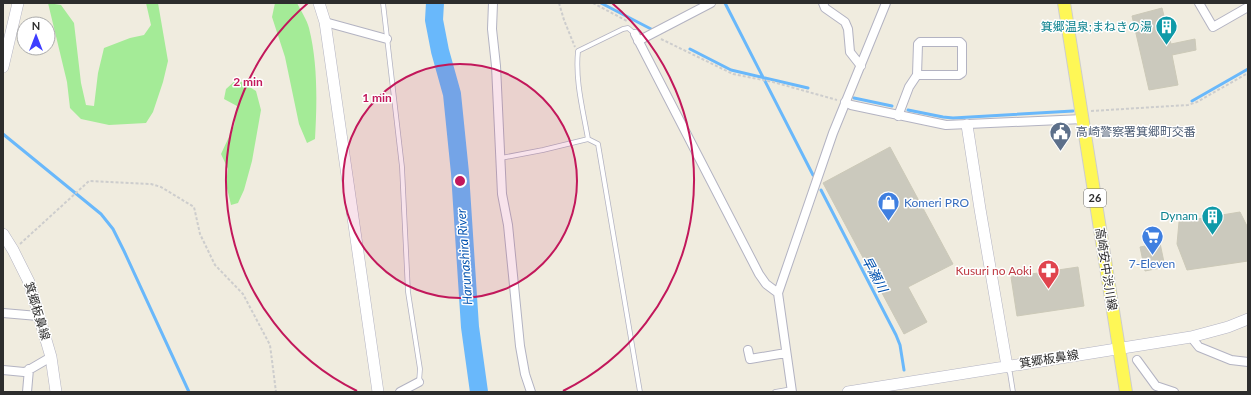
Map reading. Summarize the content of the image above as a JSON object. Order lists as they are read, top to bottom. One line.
{"streets":{"main road":["26","高崎安中渋川線","箕郷板鼻線"]},"crossings":[["高崎安中渋川線","箕郷板鼻線"]],"water":["Harunashira River","早瀬川"],"places":{"building":["箕郷温泉;まねきの湯","Dynam"],"public building":["高崎警察署箕郷町交番"],"shop":["Komeri PRO"],"supermarket":["7-Eleven"],"pharmacy":["Kusuri no Aoki"]},"north":"top","rings":["2 min","1 min"]}
